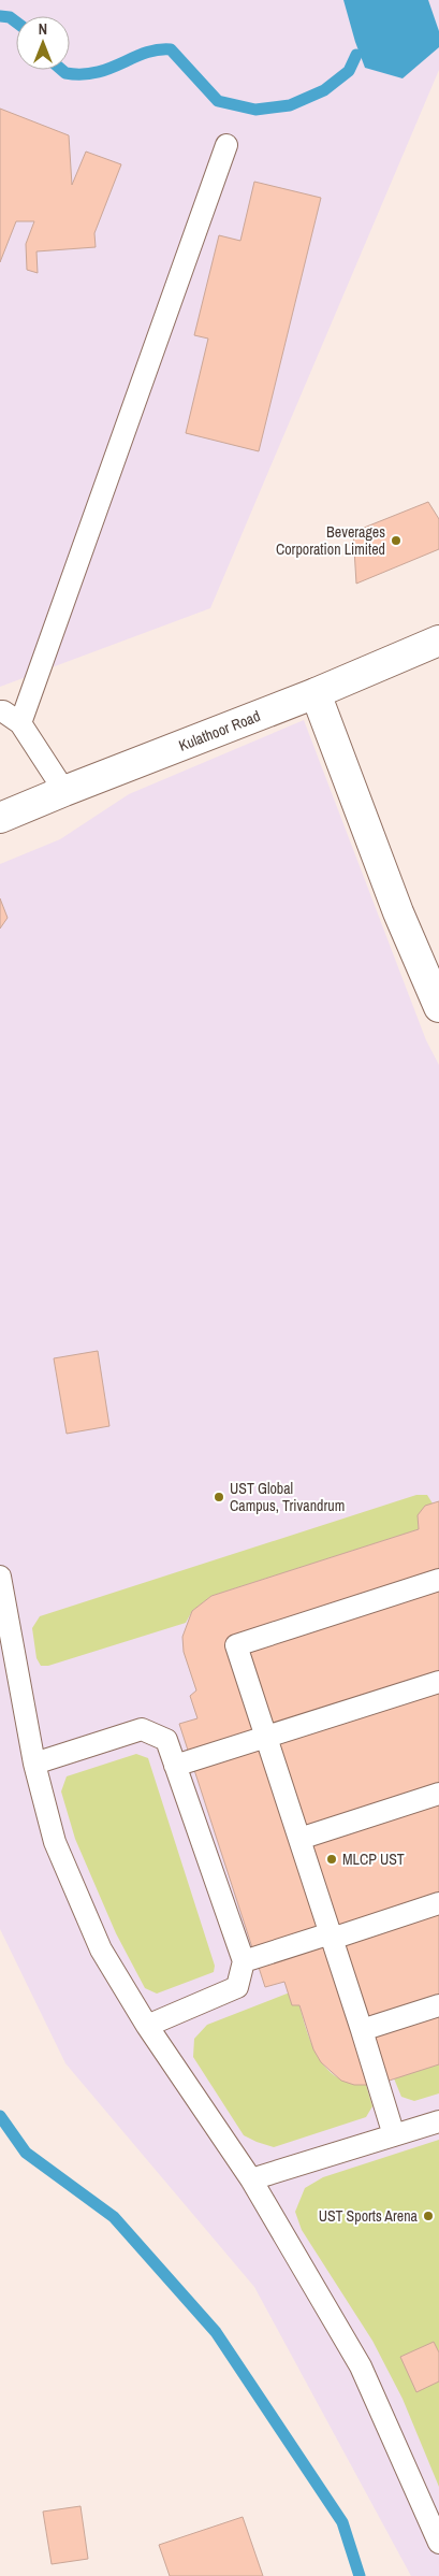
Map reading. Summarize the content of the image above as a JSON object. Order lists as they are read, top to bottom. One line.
{"streets":{"main road":["Kulathoor Road"]},"places":["Beverages Corporation Limited","UST Global Campus, Trivandrum","MLCP UST","UST Sports Arena"],"north":"top"}
